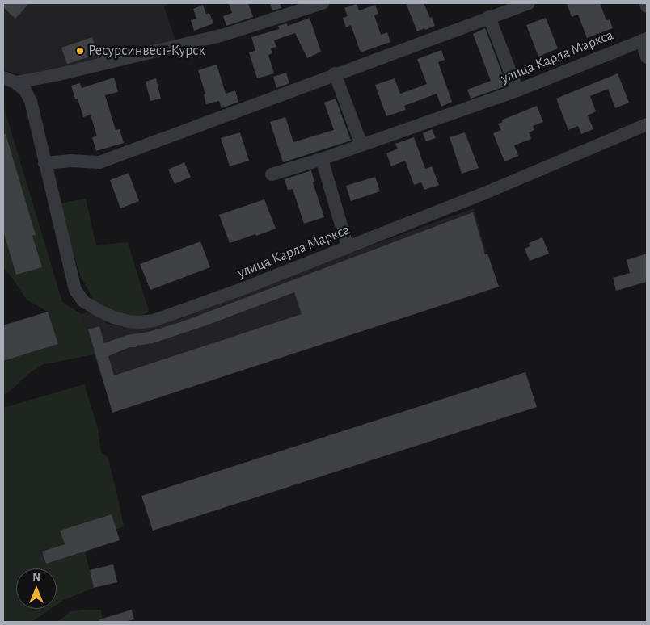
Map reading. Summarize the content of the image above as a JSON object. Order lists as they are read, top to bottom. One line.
{"streets":{"street":["улица Карла Маркса"]},"places":["Ресурсинвест-Курск"],"north":"top"}
